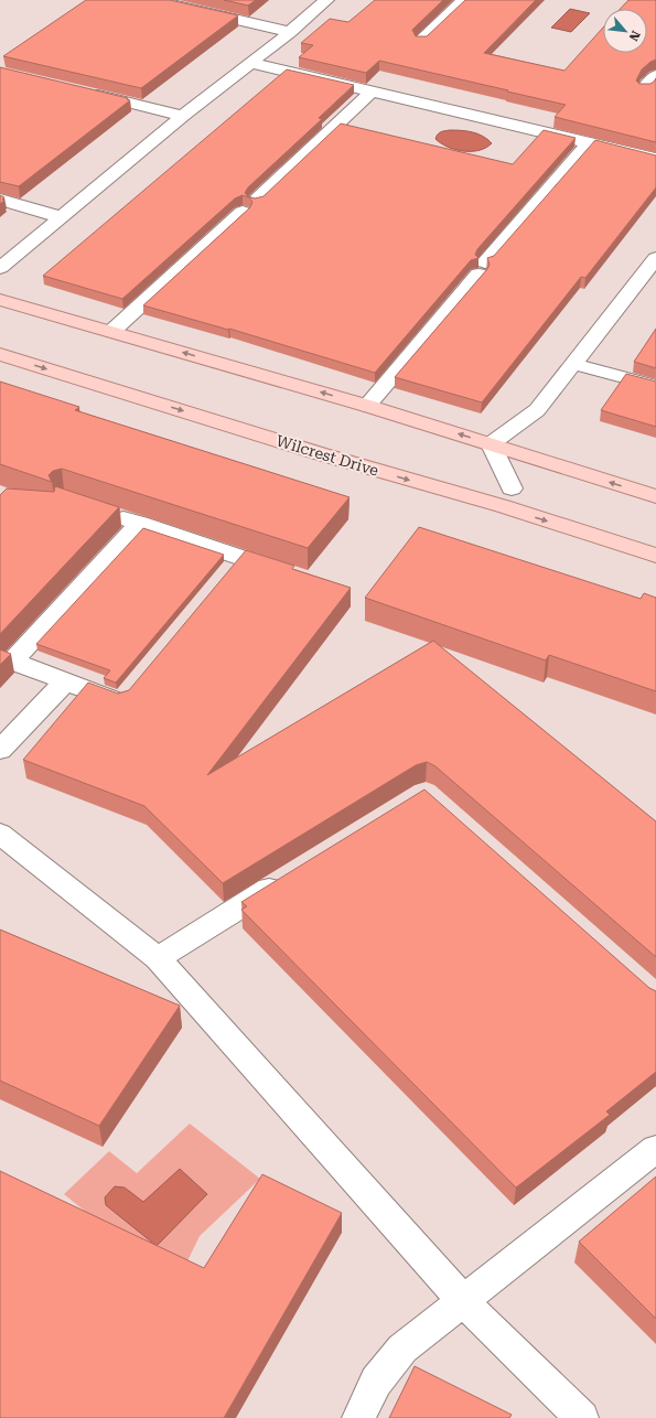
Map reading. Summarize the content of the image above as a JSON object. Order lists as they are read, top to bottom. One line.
{"streets":{"main road":["Wilcrest Drive"]},"north":"bottom right"}
